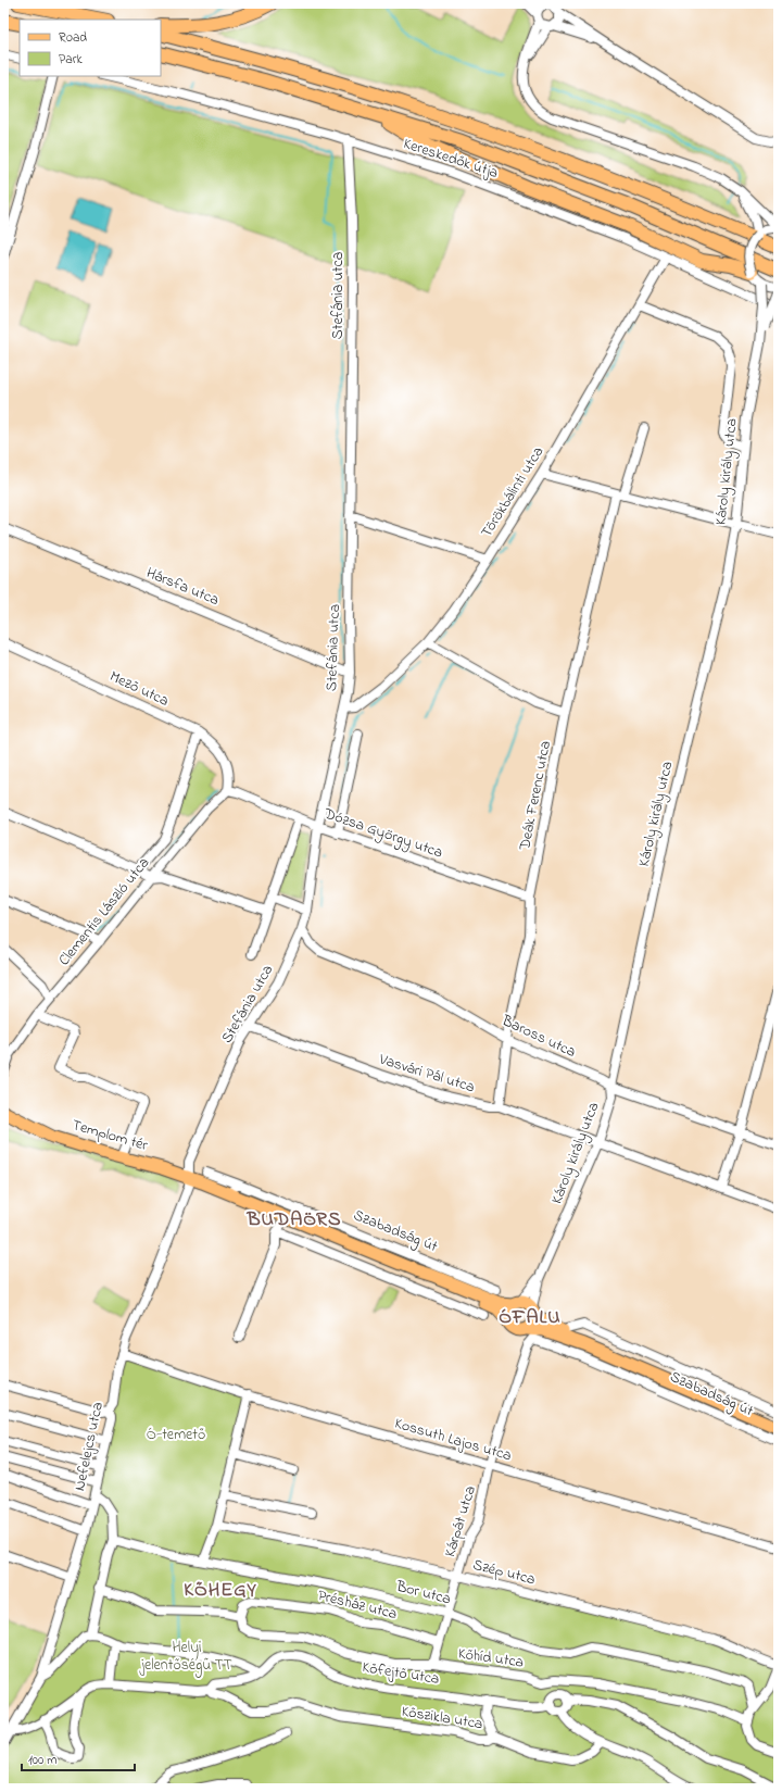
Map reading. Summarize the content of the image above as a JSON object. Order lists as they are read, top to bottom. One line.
{"streets":{"main road":["Templom tér","Szabadság út"],"street":["Kereskedők útja","Stefánia utca","Károly király utca","Törökbálinti utca","Hársfa utca","Mező utca","Deák Ferenc utca","Dózsa György utca","Clementis László utca","Baross utca","Vasvári Pál utca","Kossuth Lajos utca","Nefelejcs utca","Kárpát utca","Szép utca","Bor utca","Présház utca","Kőhíd utca","Kőfejtő utca","Kőszikla utca"]},"crossings":[["Kereskedők útja","Stefánia utca"],["Kereskedők útja","Törökbálinti utca"],["Stefánia utca","Törökbálinti utca"],["Stefánia utca","Hársfa utca"],["Stefánia utca","Dózsa György utca"],["Stefánia utca","Baross utca"],["Stefánia utca","Vasvári Pál utca"],["Stefánia utca","Templom tér"],["Stefánia utca","Szabadság út"],["Stefánia utca","Nefelejcs utca"],["Károly király utca","Baross utca"],["Károly király utca","Vasvári Pál utca"],["Károly király utca","Szabadság út"],["Károly király utca","Kárpát utca"],["Mező utca","Dózsa György utca"],["Mező utca","Clementis László utca"],["Deák Ferenc utca","Dózsa György utca"],["Deák Ferenc utca","Baross utca"],["Deák Ferenc utca","Vasvári Pál utca"],["Dózsa György utca","Clementis László utca"],["Templom tér","Szabadság út"],["Templom tér","Nefelejcs utca"],["Szabadság út","Nefelejcs utca"],["Szabadság út","Kárpát utca"],["Kossuth Lajos utca","Nefelejcs utca"],["Kossuth Lajos utca","Kárpát utca"],["Kárpát utca","Szép utca"],["Kárpát utca","Bor utca"],["Kárpát utca","Présház utca"],["Kárpát utca","Kőhíd utca"],["Présház utca","Kőhíd utca"]],"districts":["BUDAÖRS","ÓFALU","KŐHEGY"],"parks":["Ó-temető","Helyi jelentőségű TT"],"legend":["Road","Park"],"scale_bar":"100 m"}
